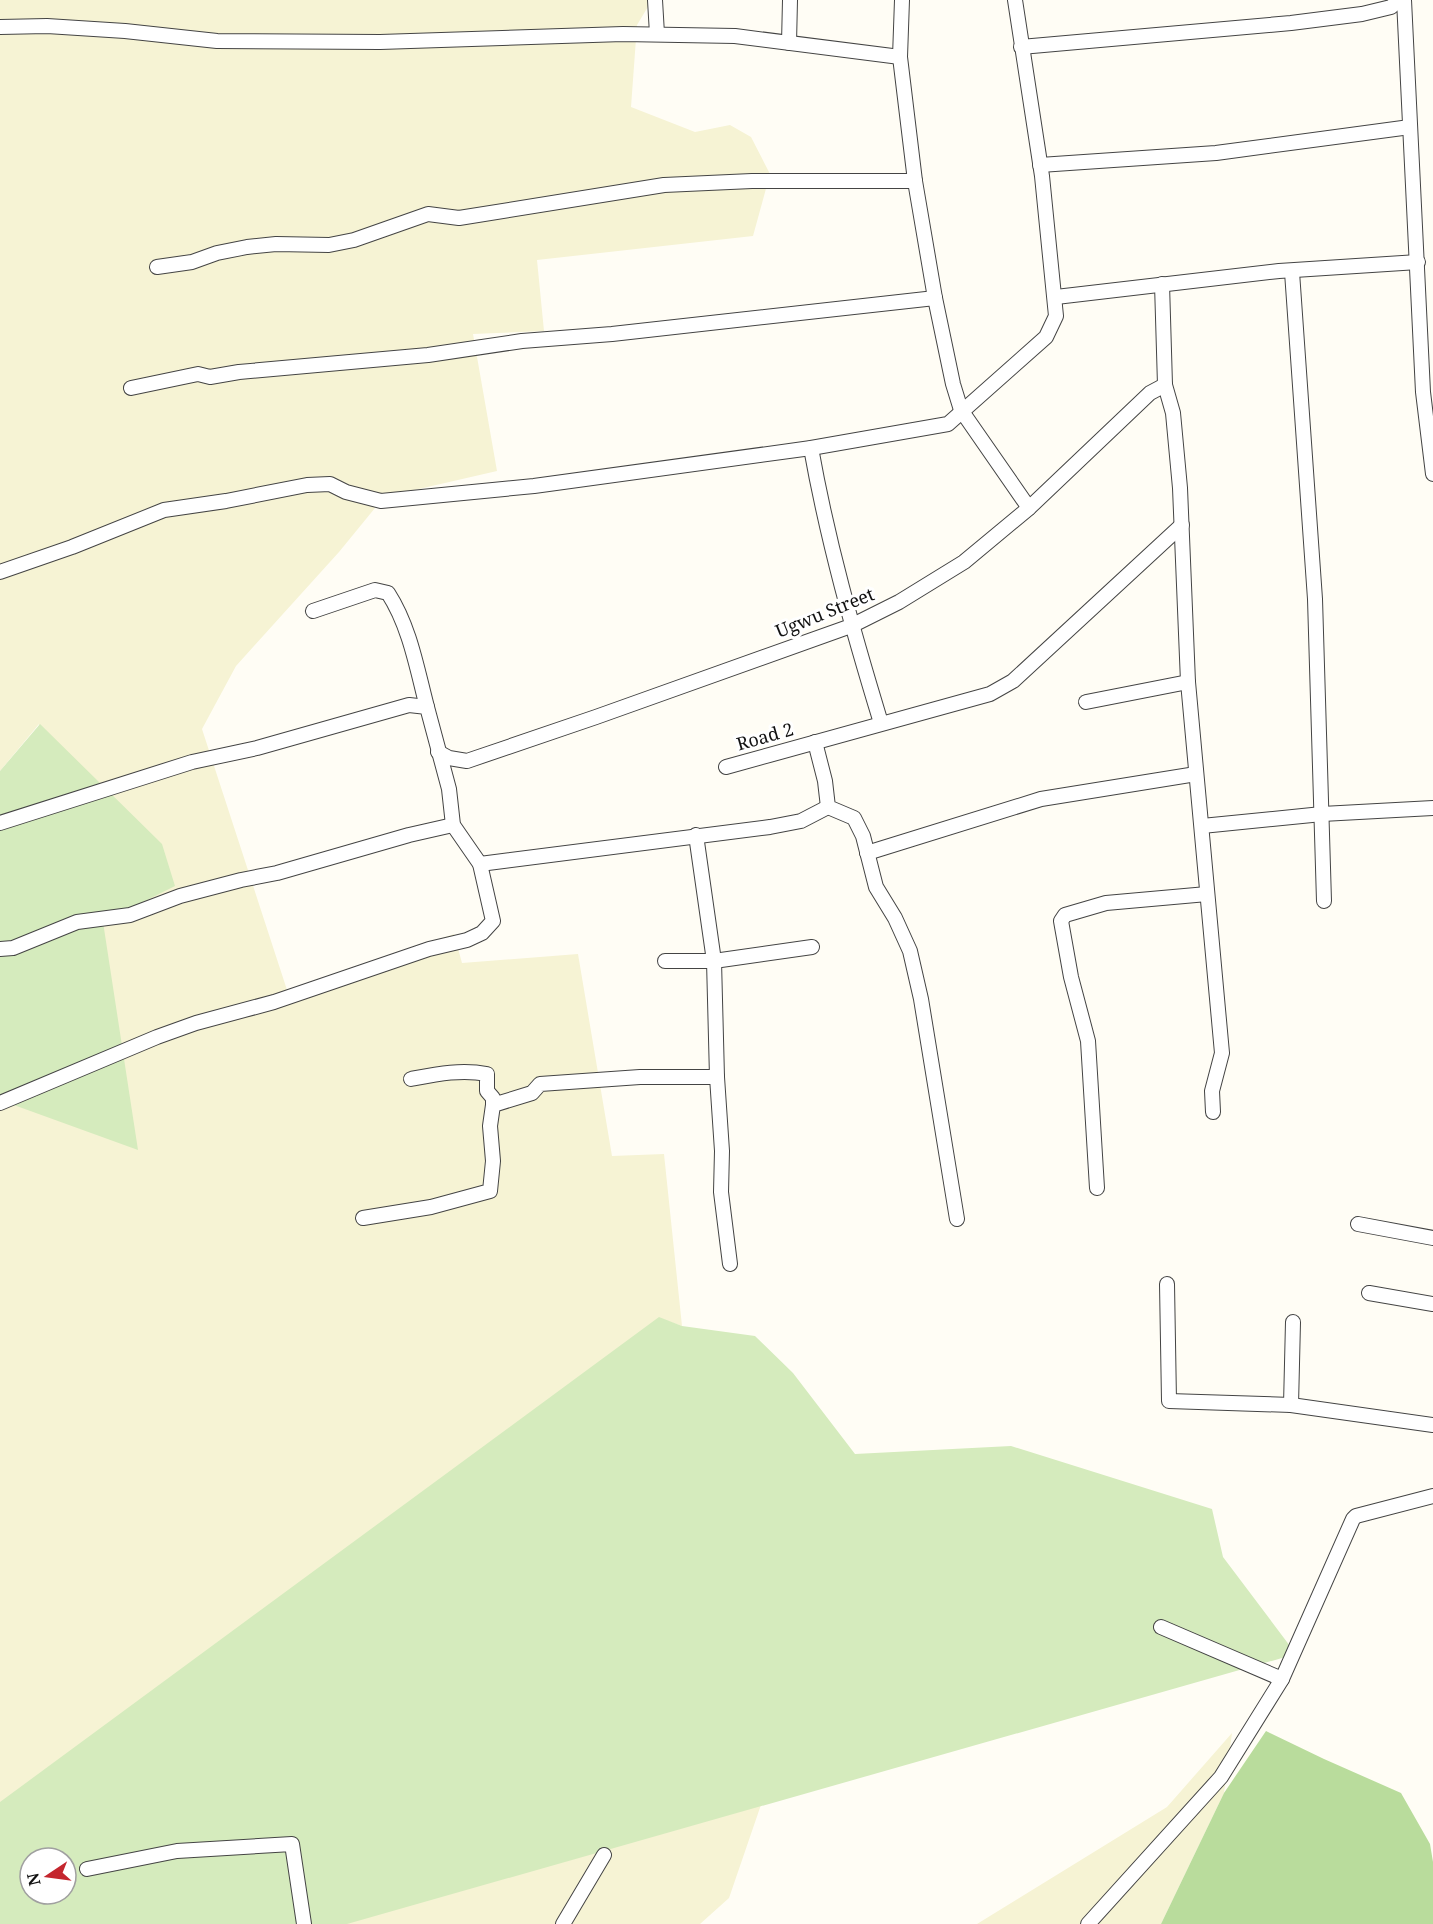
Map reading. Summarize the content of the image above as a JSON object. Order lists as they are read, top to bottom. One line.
{"streets":{"street":["Ugwu Street","Road 2"]},"north":"left"}
